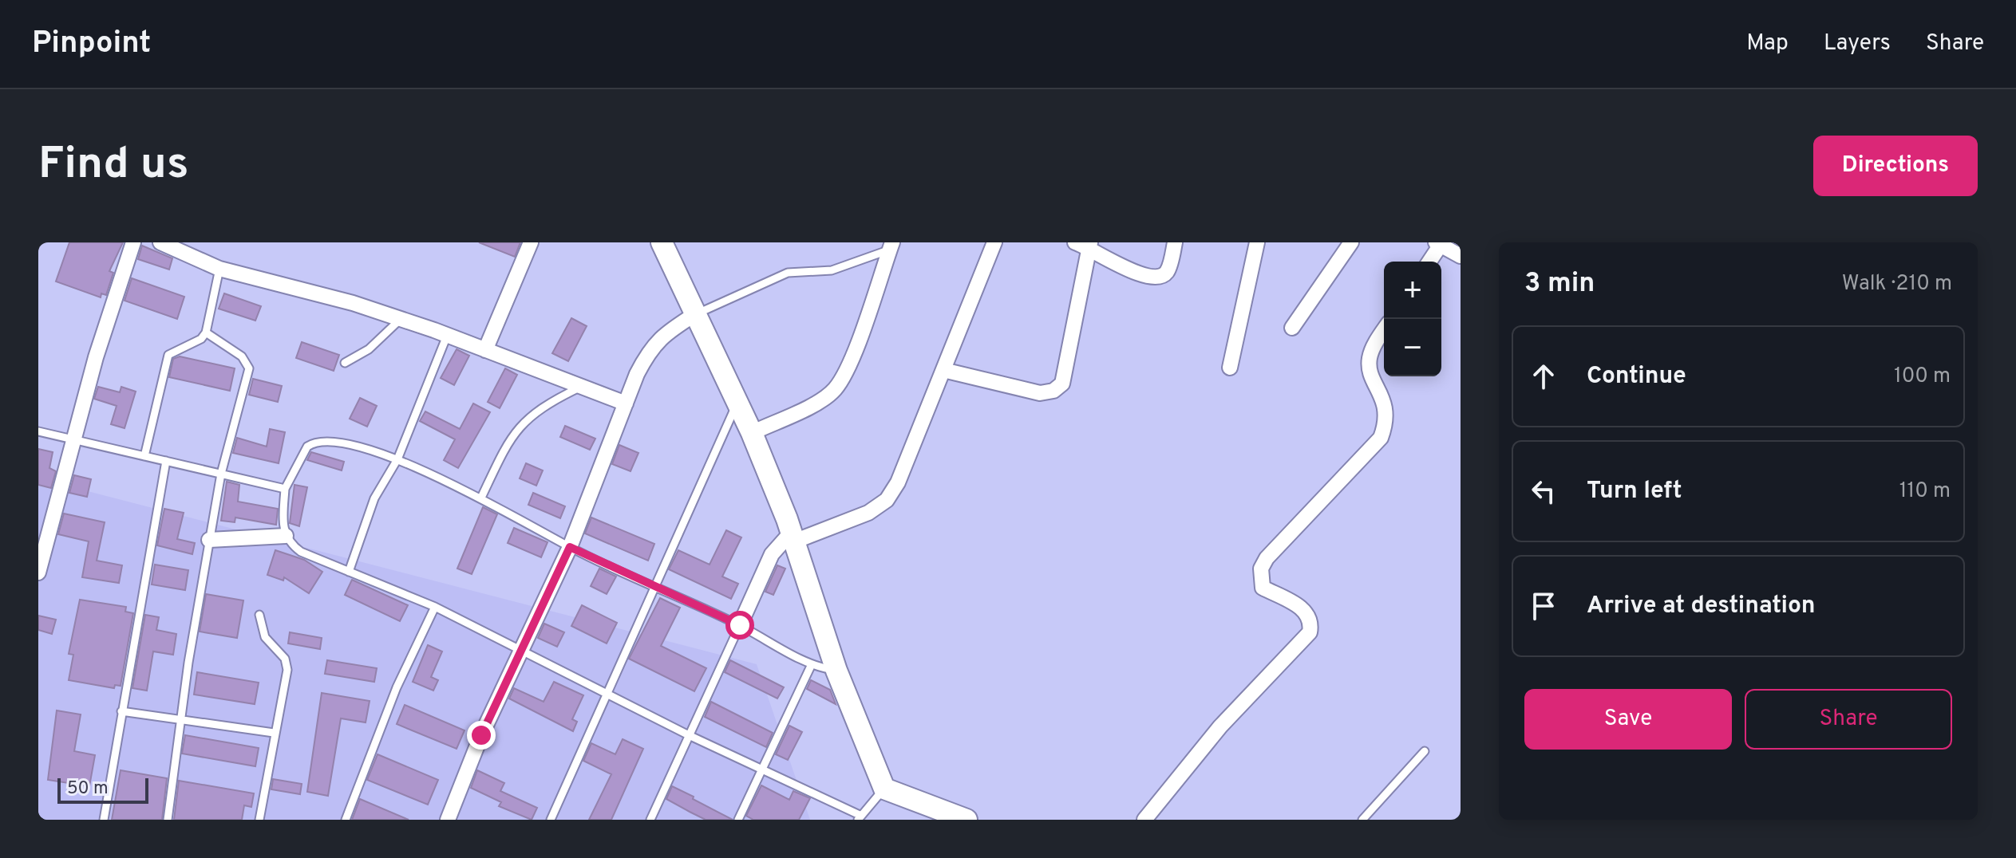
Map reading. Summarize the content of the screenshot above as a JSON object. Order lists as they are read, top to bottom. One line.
{"scale_bar":"50 m","page":{"header":"Pinpoint","nav":["Map","Layers","Share"],"buttons":["Directions",["Save","Share"]],"title":"Find us","heading":["3 min","Walk · 210 m"],"map_buttons":["+","−"],"list":[["Continue","100 m"],["Turn left","110 m"],"Arrive at destination"],"scale":"50 m"}}
